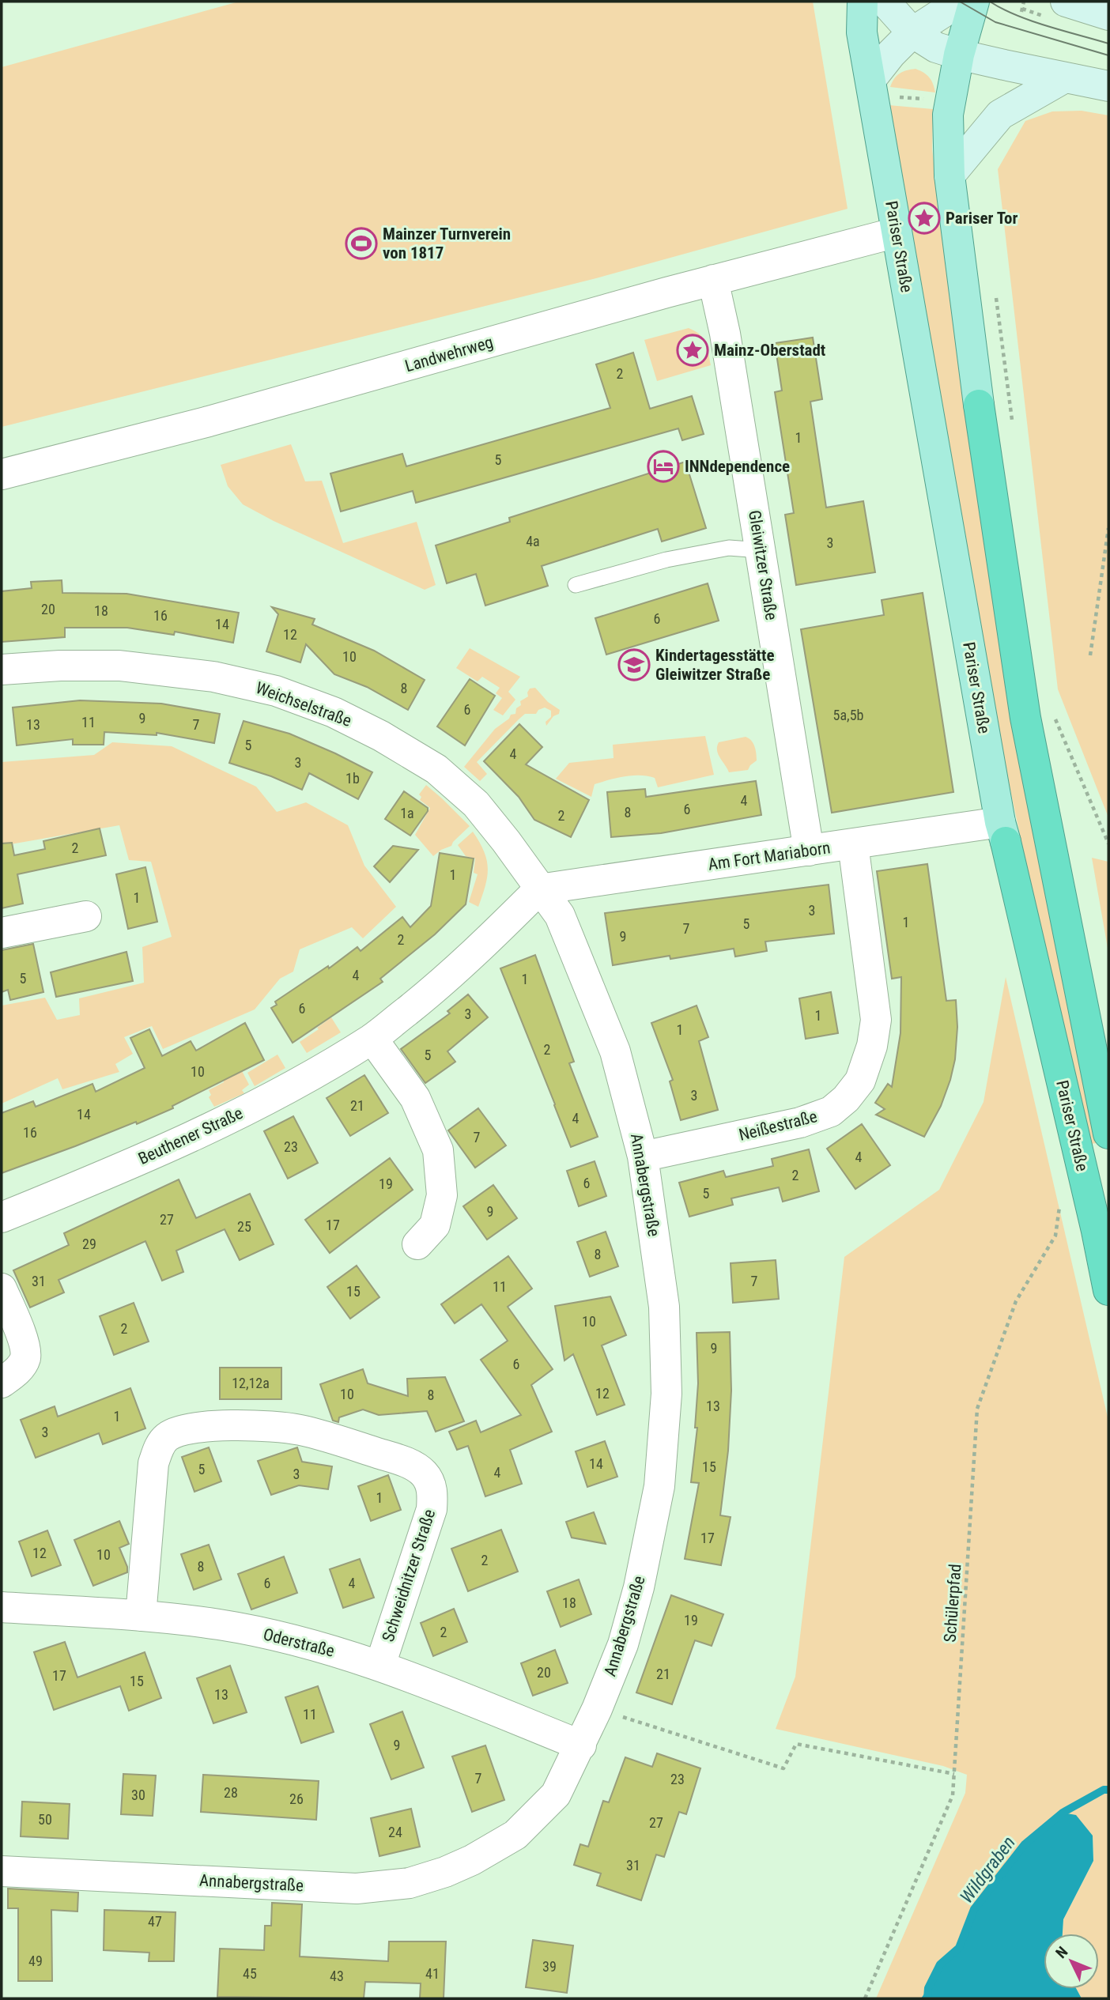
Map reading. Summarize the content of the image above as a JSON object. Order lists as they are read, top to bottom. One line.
{"streets":{"highway":["Pariser Straße"],"street":["Landwehrweg","Gleiwitzer Straße","Weichselstraße","Am Fort Mariaborn","Neißestraße","Beuthener Straße","Annabergstraße","Schweidnitzer Straße","Oderstraße"],"path":["Schülerpfad"]},"crossings":[["Pariser Straße","Landwehrweg"],["Pariser Straße","Am Fort Mariaborn"],["Landwehrweg","Gleiwitzer Straße"],["Gleiwitzer Straße","Am Fort Mariaborn"],["Weichselstraße","Am Fort Mariaborn"],["Weichselstraße","Beuthener Straße"],["Weichselstraße","Annabergstraße"],["Am Fort Mariaborn","Neißestraße"],["Am Fort Mariaborn","Beuthener Straße"],["Am Fort Mariaborn","Annabergstraße"],["Neißestraße","Annabergstraße"],["Beuthener Straße","Annabergstraße"],["Annabergstraße","Oderstraße"],["Schweidnitzer Straße","Oderstraße"]],"water":["Wildgraben"],"places":{"place":["Pariser Tor","Mainz-Oberstadt"],"sports":["Mainzer Turnverein von 1817"],"hotel":["INNdependence"],"school or university":["Kindertagesstätte Gleiwitzer Straße"]},"house_numbers":["2","1","5","4a","3","20","18","16","6","14","12","10","8","6","5a,5b","9","11","13","7","5","4","3","1b","4","6","8","1a","2","2","1","1","3","1","5","7","9","2","4","5","1","6","3","1","1","2","5","10","3","21","14","4","16","7","23","4","2","6","19","5","9","27","17","25","29","8","31","7","11","15","10","2","9","6","12,12a","12","10","8","13","1","3","14","15","5","4","3","1","17","12","10","2","8","6","4","18","19","2","20","21","17","15","13","11","9","7","23","28","30","26","50","27","24","31","47","49","39","45","41","43"],"north":"top left"}
